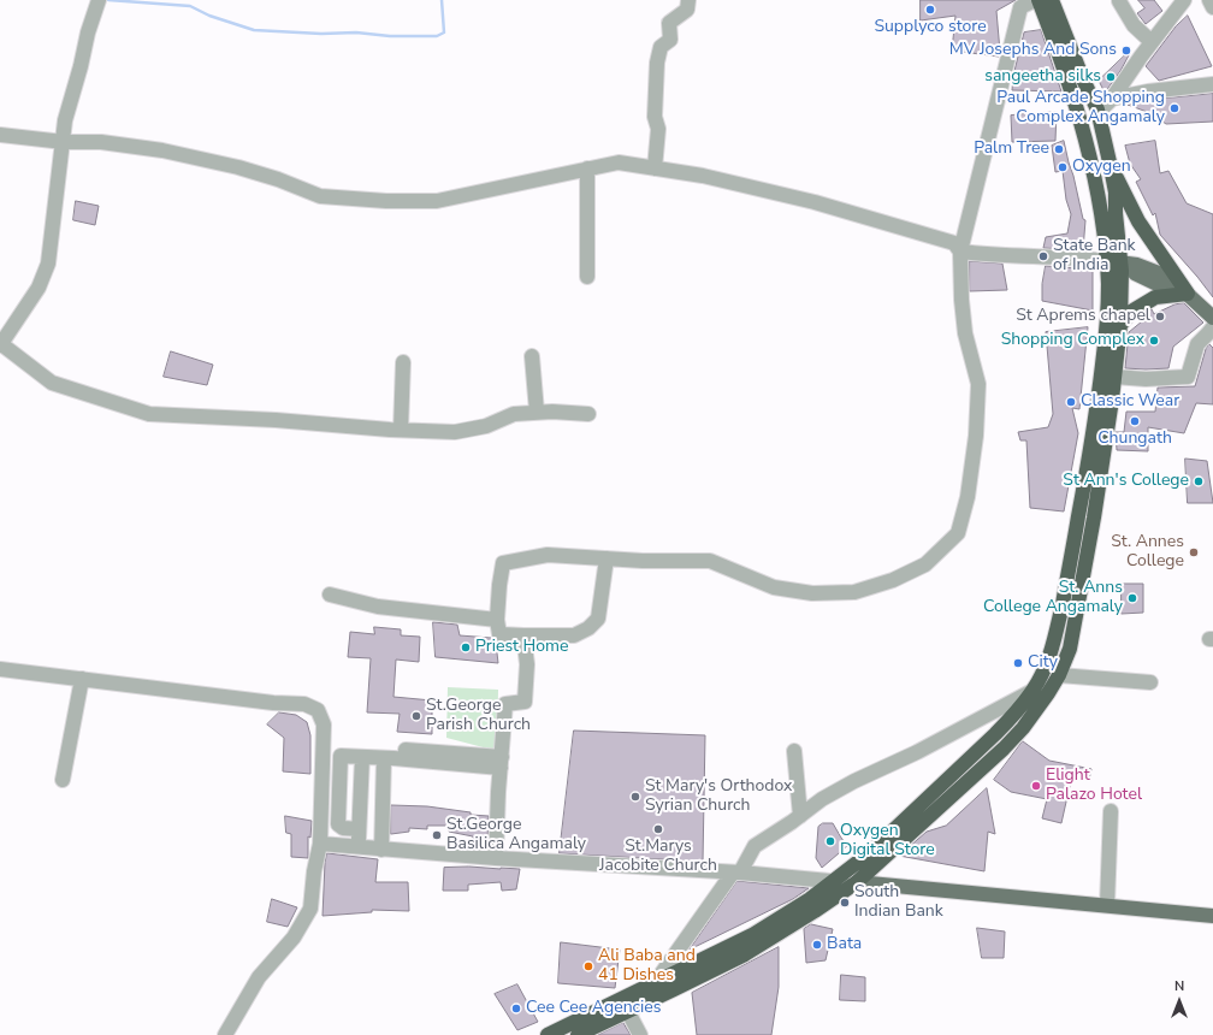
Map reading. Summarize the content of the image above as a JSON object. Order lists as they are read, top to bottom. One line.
{"places":["Supplyco store","MV Josephs And Sons","sangeetha silks","Paul Arcade Shopping Complex Angamaly","Palm Tree","Oxygen","State Bank of India","St Aprems chapel","Shopping Complex","Classic Wear","Chungath","St Ann's College","St. Annes College","St. Anns College Angamaly","Priest Home","City","St.George Parish Church","Elight Palazo Hotel","St Mary's Orthodox Syrian Church","St.Marys Jacobite Church","St.George Basilica Angamaly","Oxygen Digital Store","South Indian Bank","Bata","Ali Baba and 41 Dishes","Cee Cee Agencies"],"north":"top"}
